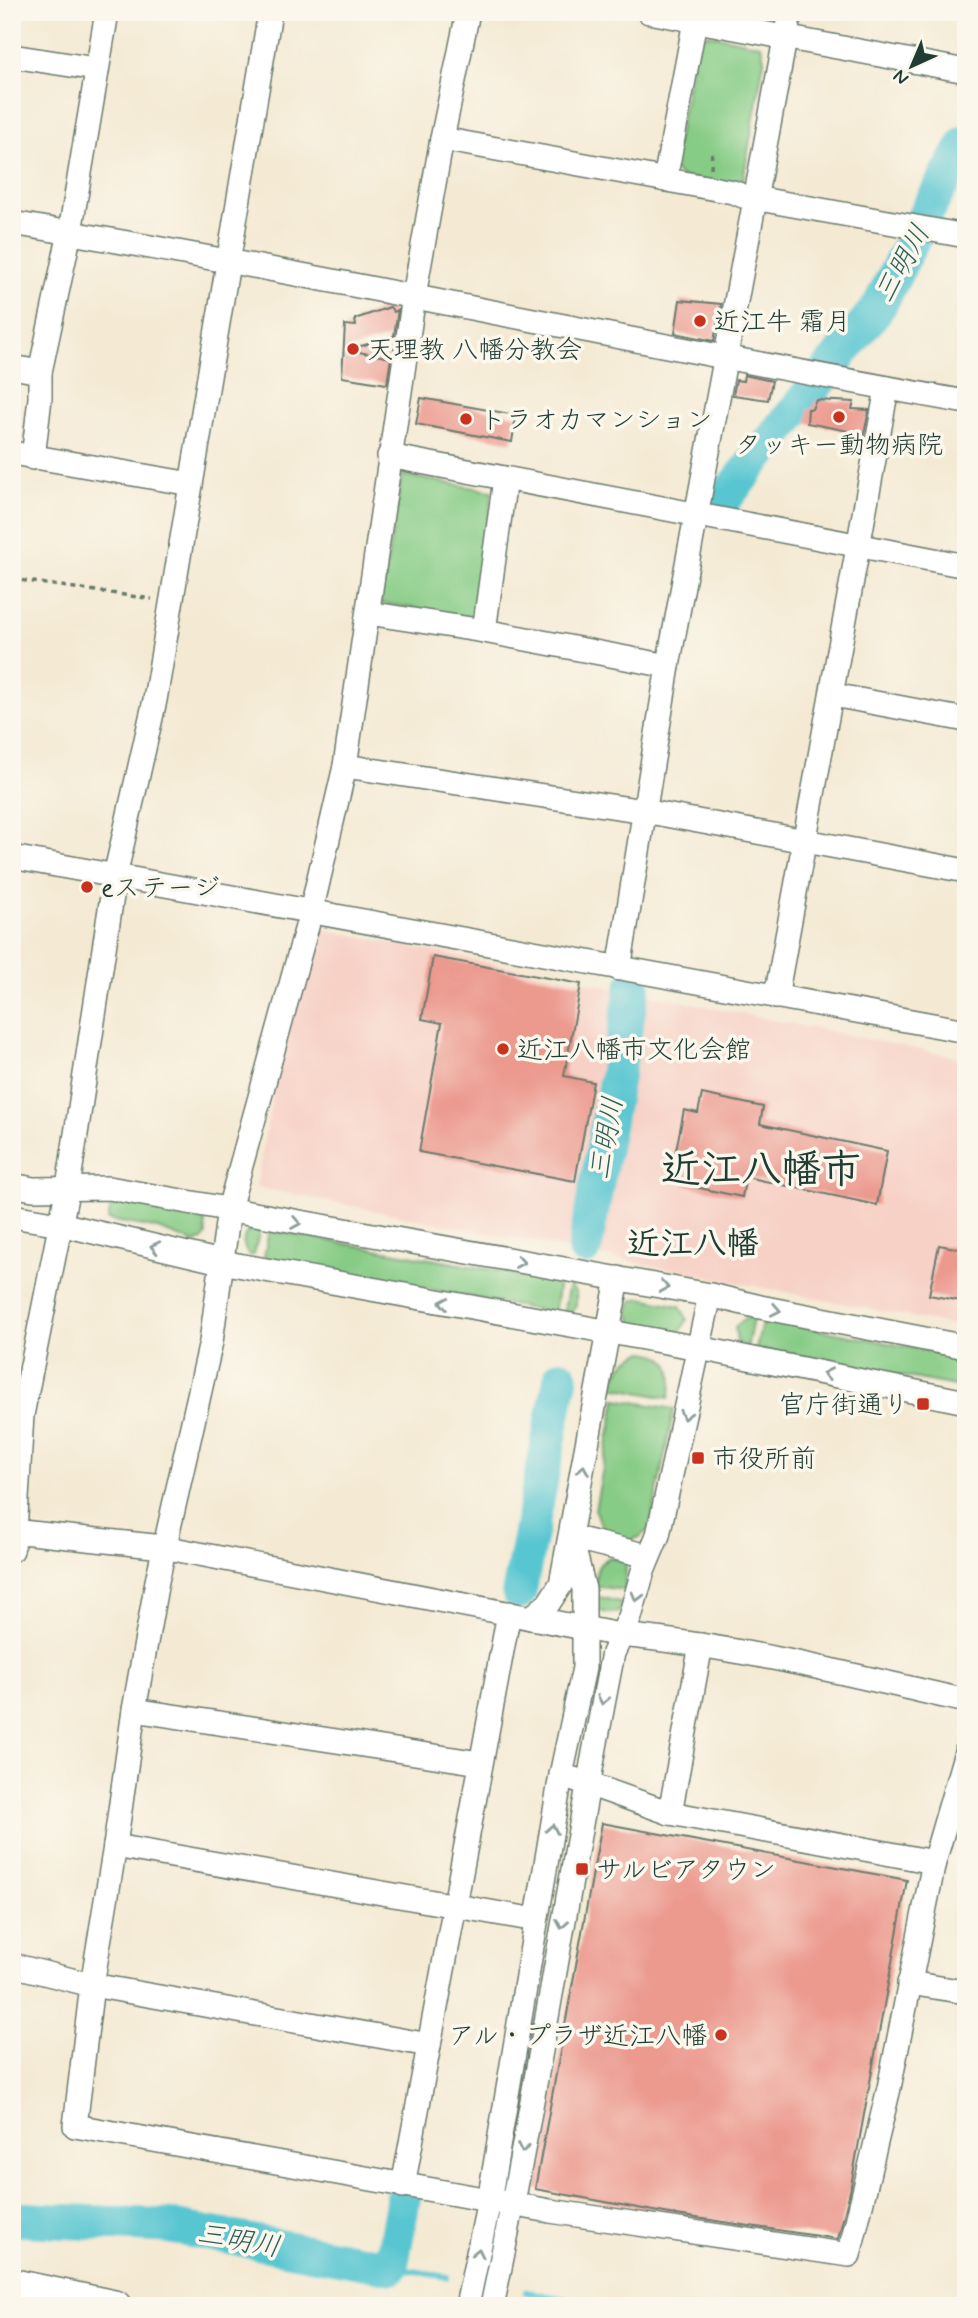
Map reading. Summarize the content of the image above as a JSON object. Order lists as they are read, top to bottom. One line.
{"districts":["近江八幡市","近江八幡"],"water":["三明川"],"places":{"other":["近江牛 霜月","天理教 八幡分教会","タッキー動物病院","トラオカマンション","eステージ","近江八幡市文化会館","アル・プラザ近江八幡"],"transit":["官庁街通り","市役所前","サルビアタウン"]},"north":"bottom left"}
